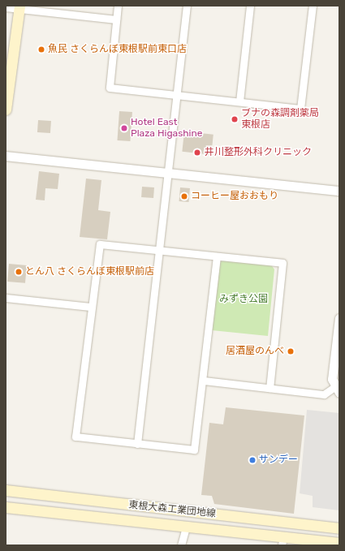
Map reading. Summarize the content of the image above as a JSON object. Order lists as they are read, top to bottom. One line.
{"streets":{"main road":["東根大森工業団地線"]},"parks":["みずき公園"],"places":["魚民 さくらんぼ東根駅前東口店","ブナの森調剤薬局 東根店","Hotel East Plaza Higashine","井川整形外科クリニック","コーヒー屋おおもり","とん八 さくらんぼ東根駅前店","居酒屋のんべ","サンデー"]}
